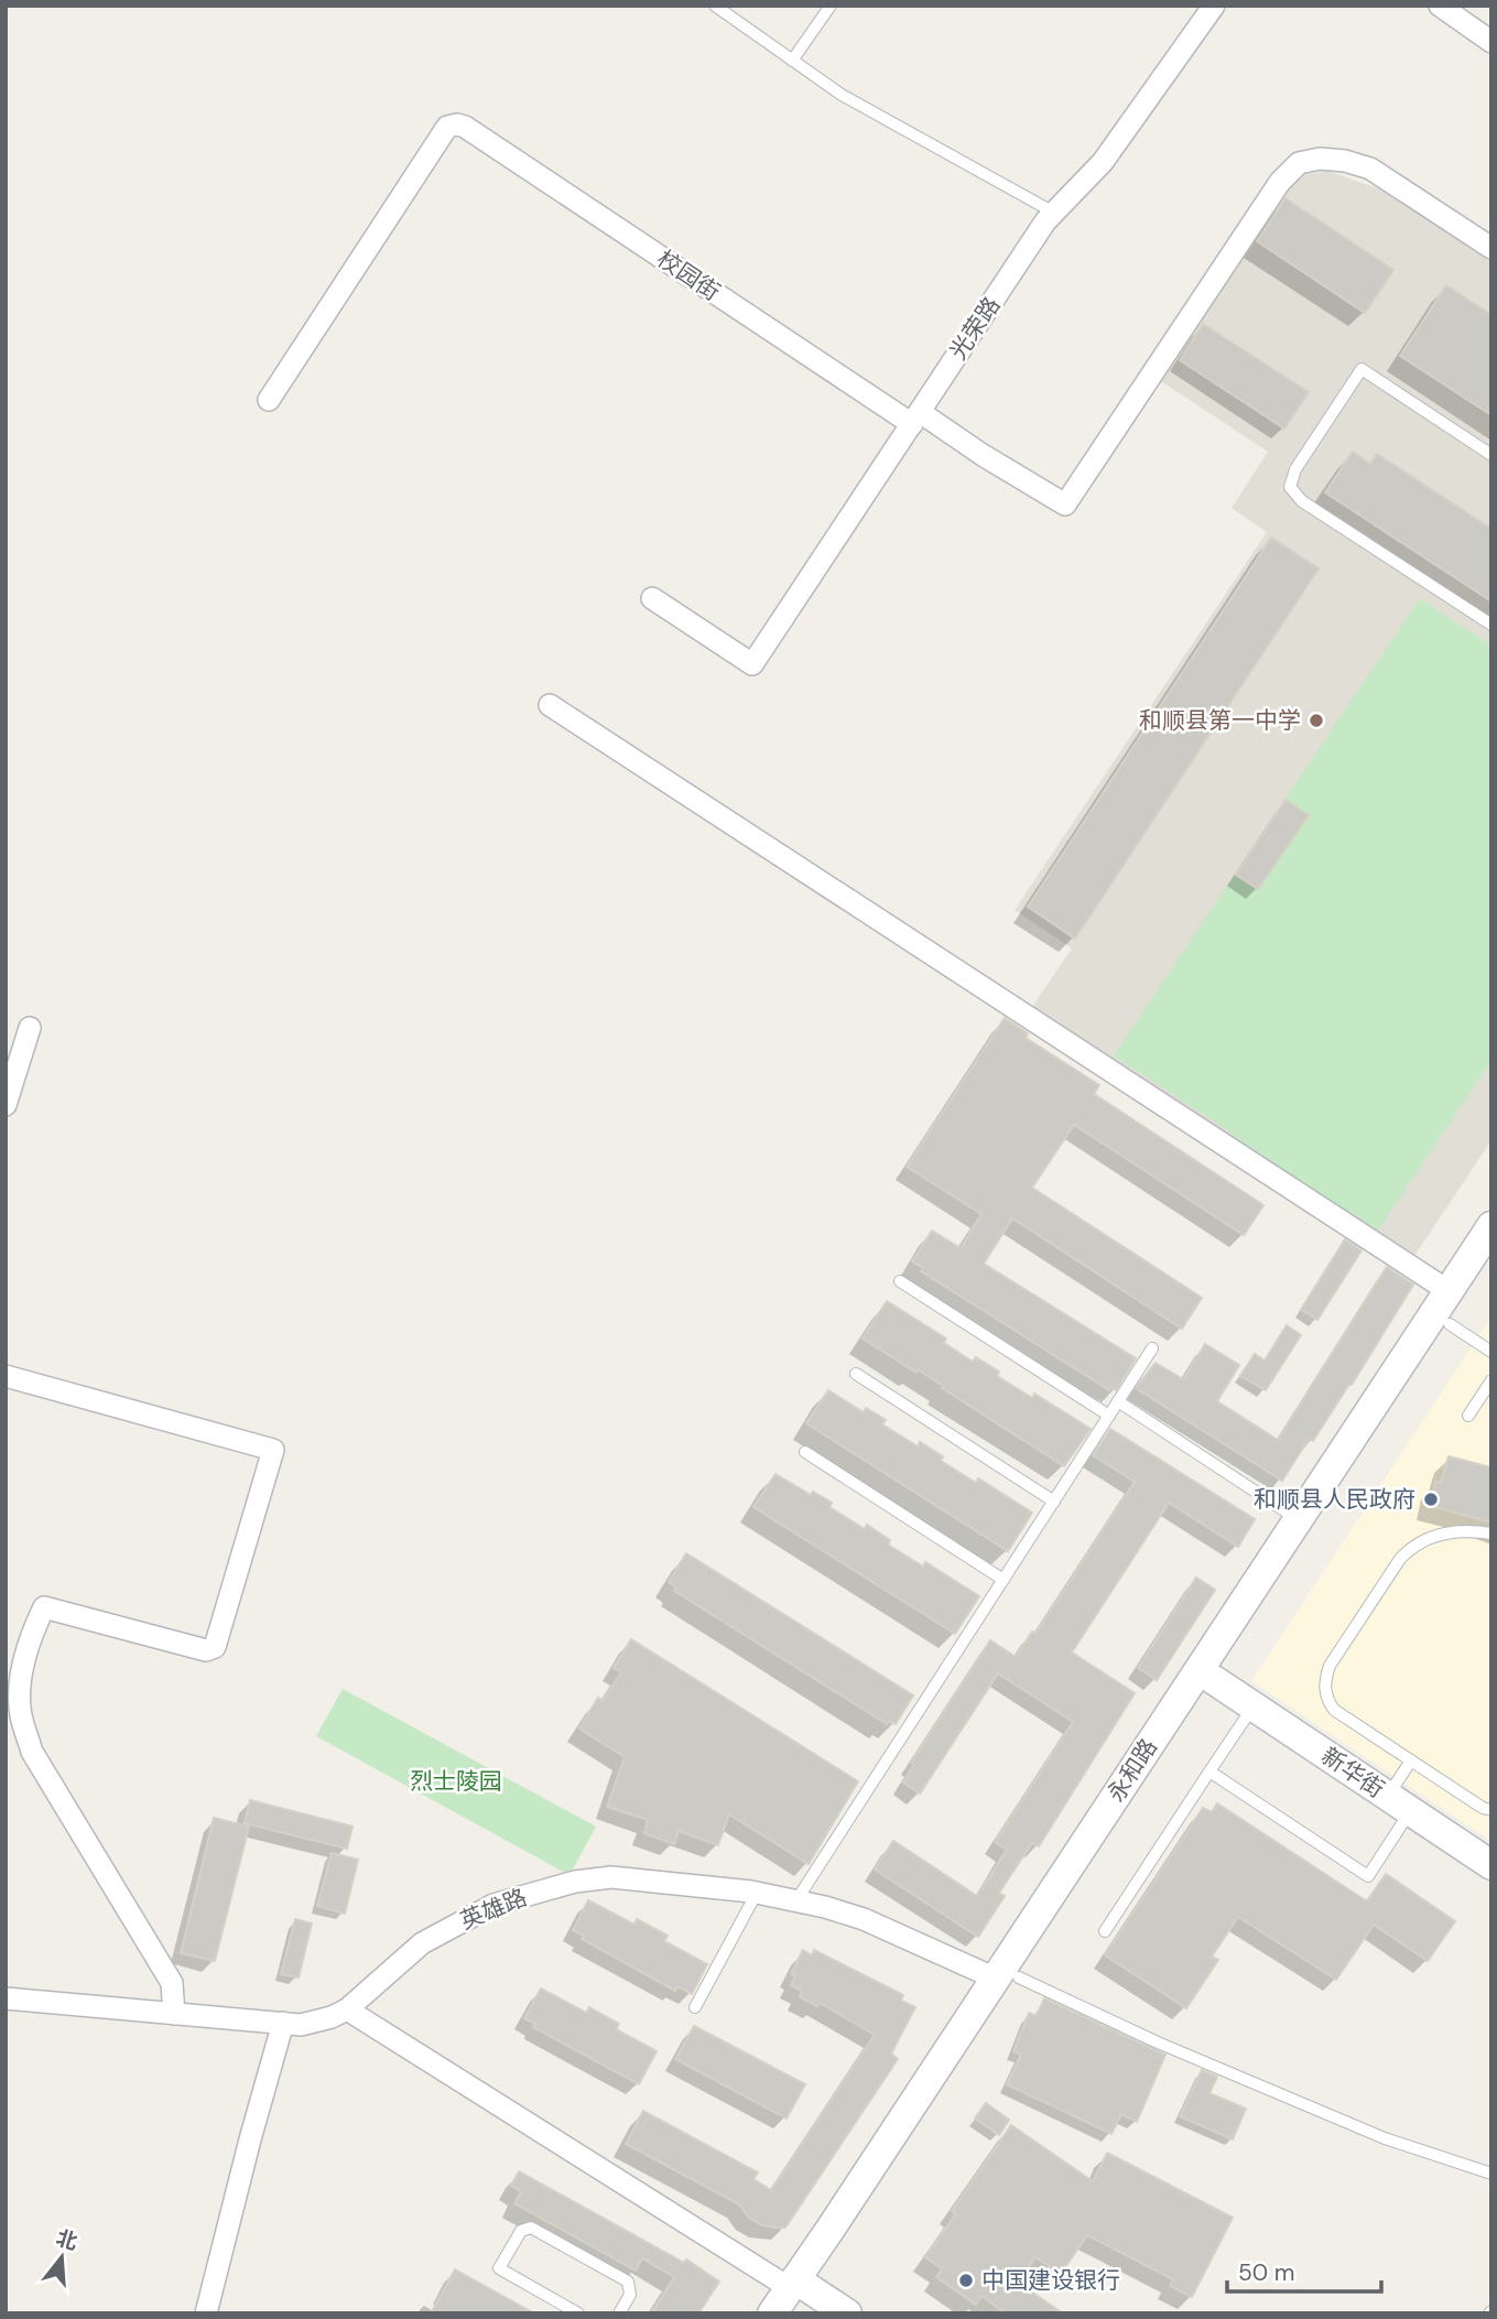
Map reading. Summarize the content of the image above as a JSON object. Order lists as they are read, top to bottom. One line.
{"streets":{"main road":["永和路","新华街"],"street":["校园街","光荣路","英雄路"]},"crossings":[["校园街","光荣路"],["永和路","新华街"],["永和路","英雄路"]],"parks":["烈士陵园"],"places":["和顺县第一中学","和顺县人民政府","中国建设银行"],"scale_bar":"50 m","north":"top"}
